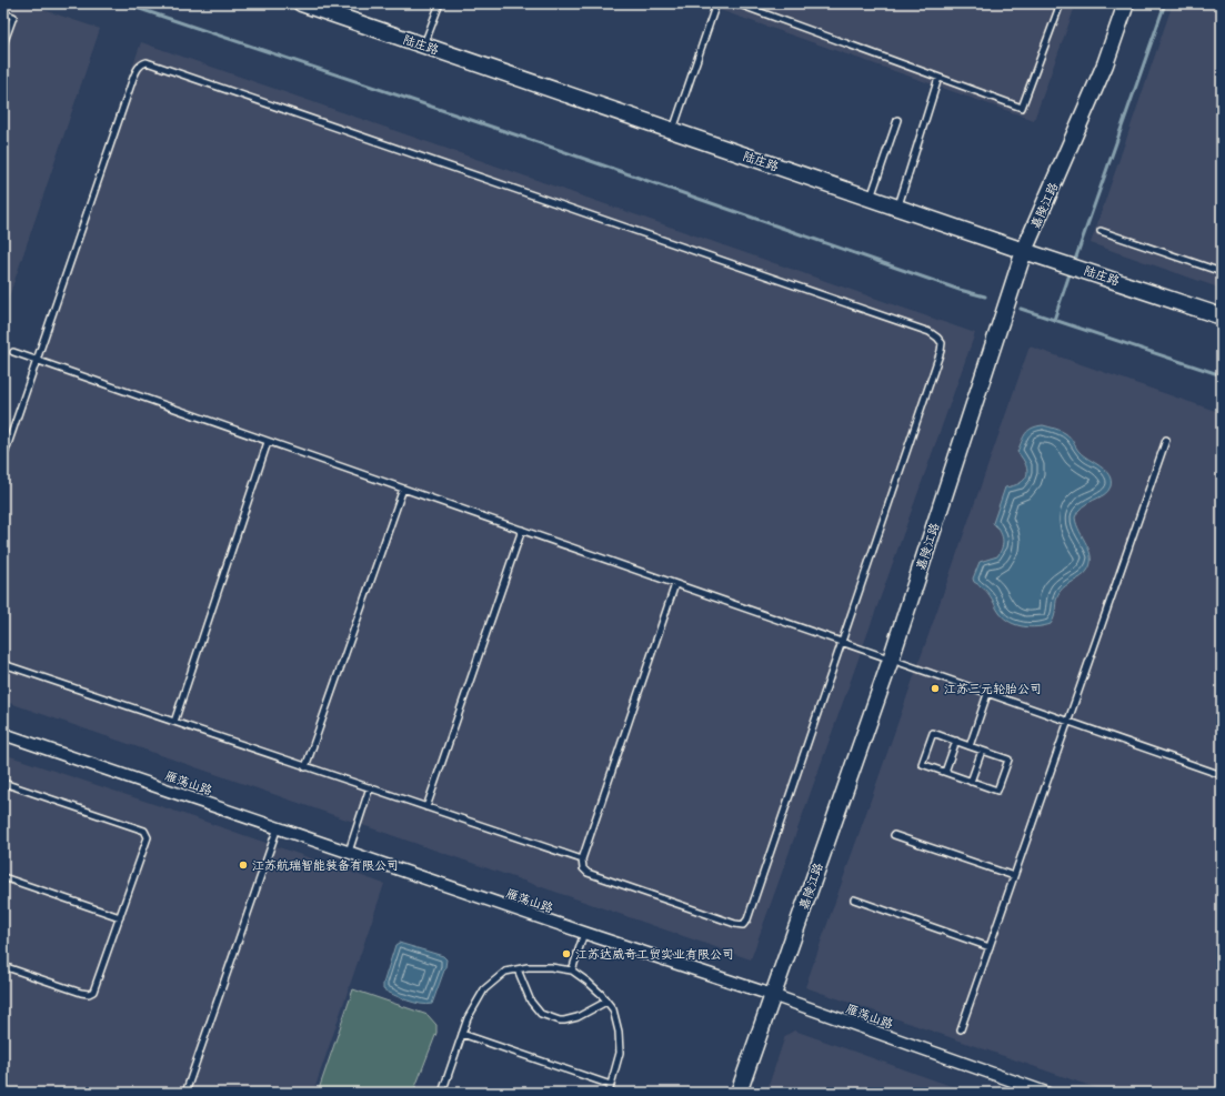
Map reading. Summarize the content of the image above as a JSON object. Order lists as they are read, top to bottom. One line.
{"streets":{"street":["陆庄路","嘉陵江路","雁荡山路"]},"crossings":[["陆庄路","嘉陵江路"],["嘉陵江路","雁荡山路"]],"places":["江苏三元轮胎公司","江苏航瑞智能装备有限公司","江苏达威奇工贸实业有限公司"]}
